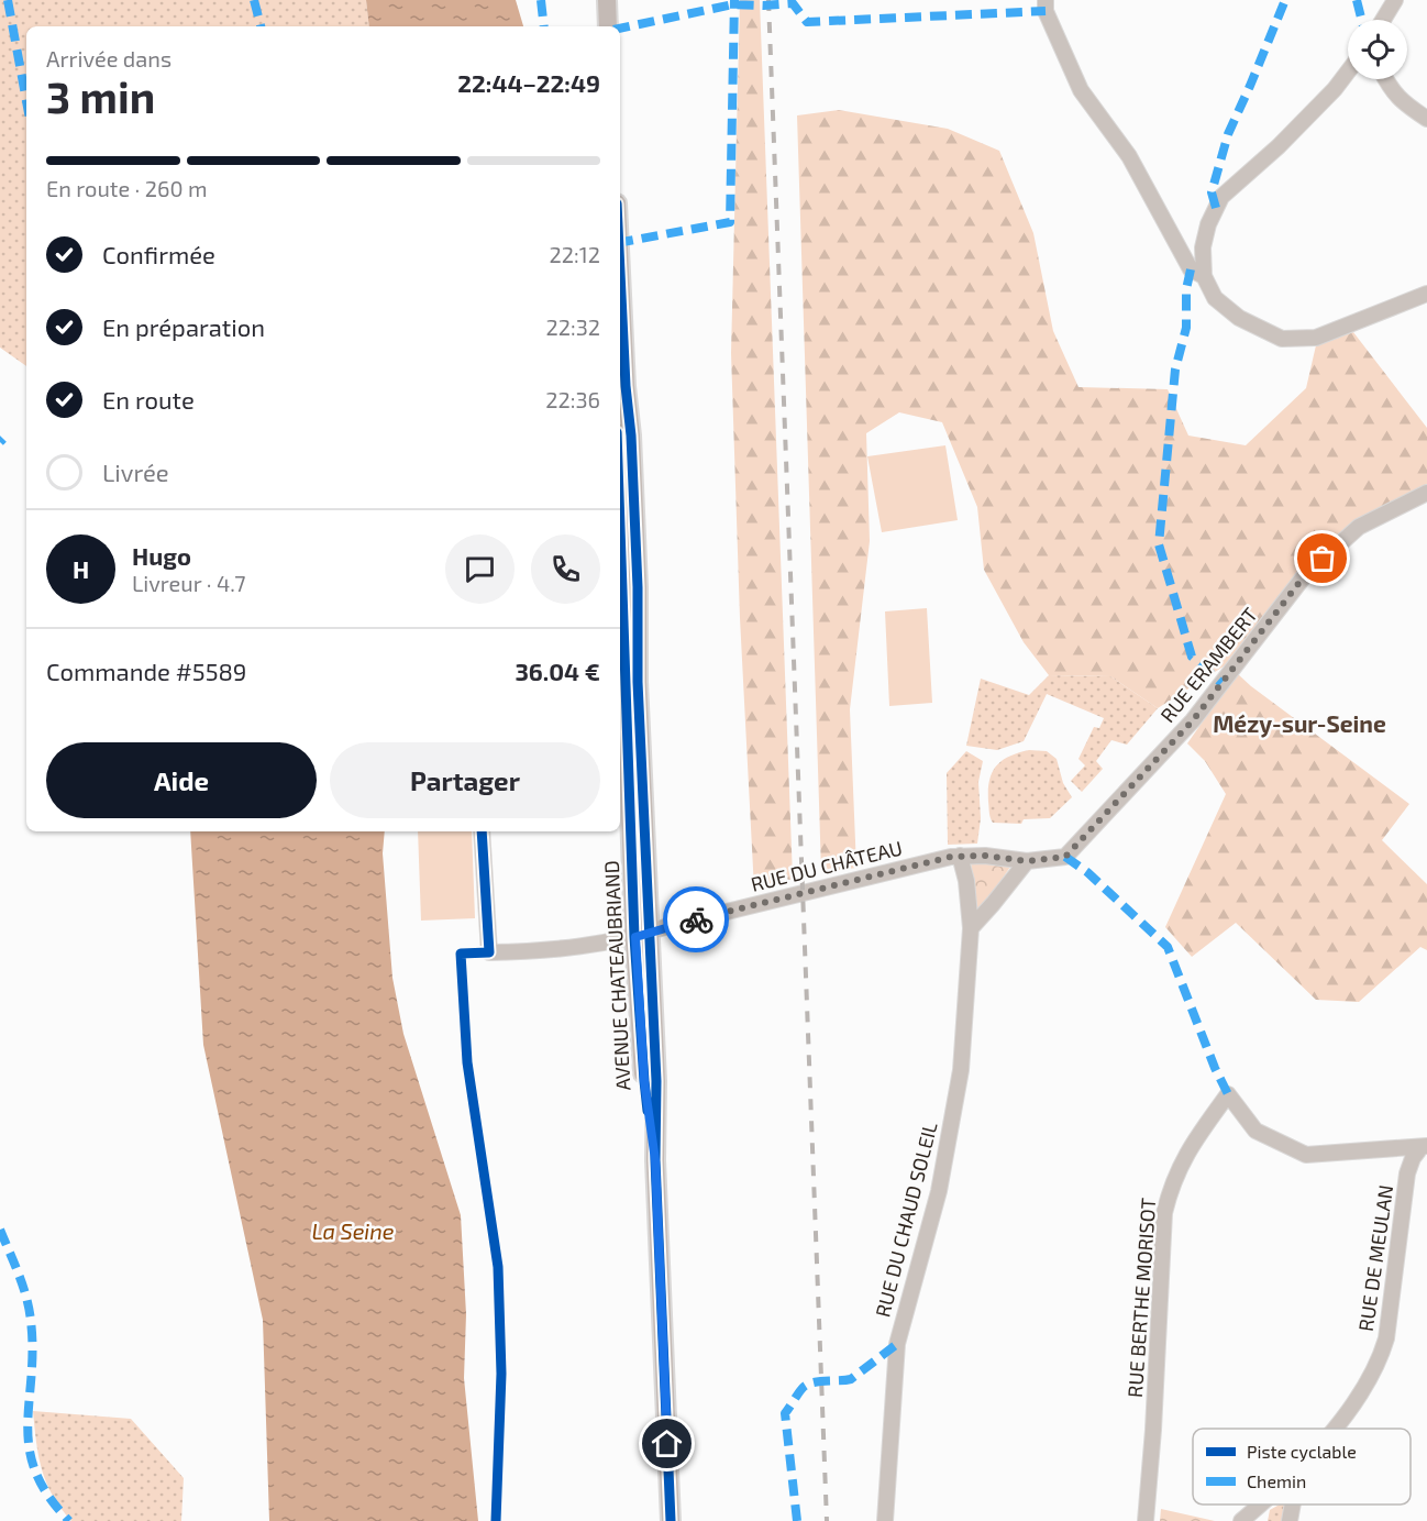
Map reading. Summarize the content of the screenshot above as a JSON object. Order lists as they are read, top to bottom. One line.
{"streets":{"main road":["AVENUE CHATEAUBRIAND"],"street":["RUE ERAMBERT","RUE DU CHÂTEAU","RUE DU CHAUD SOLEIL","RUE DE MEULAN","RUE BERTHE MORISOT"]},"crossings":[["RUE ERAMBERT","RUE DU CHÂTEAU"],["RUE ERAMBERT","RUE DU CHAUD SOLEIL"],["RUE DU CHÂTEAU","AVENUE CHATEAUBRIAND"],["RUE DU CHÂTEAU","RUE DU CHAUD SOLEIL"],["RUE DE MEULAN","RUE BERTHE MORISOT"]],"districts":["Mézy-sur-Seine"],"water":["La Seine"],"legend":["Piste cyclable","Chemin"],"page":{"heading":["3 min","Arrivée dans","22:44–22:49"],"panel":["Hugo","Livreur · 4.7","Commande #5589","36.04 €"],"bar":"En route · 260 m","list":[["Confirmée","22:12"],["En préparation","22:32"],["En route","22:36"],"Livrée"],"round":"H","buttons":["Aide","Partager"]}}
